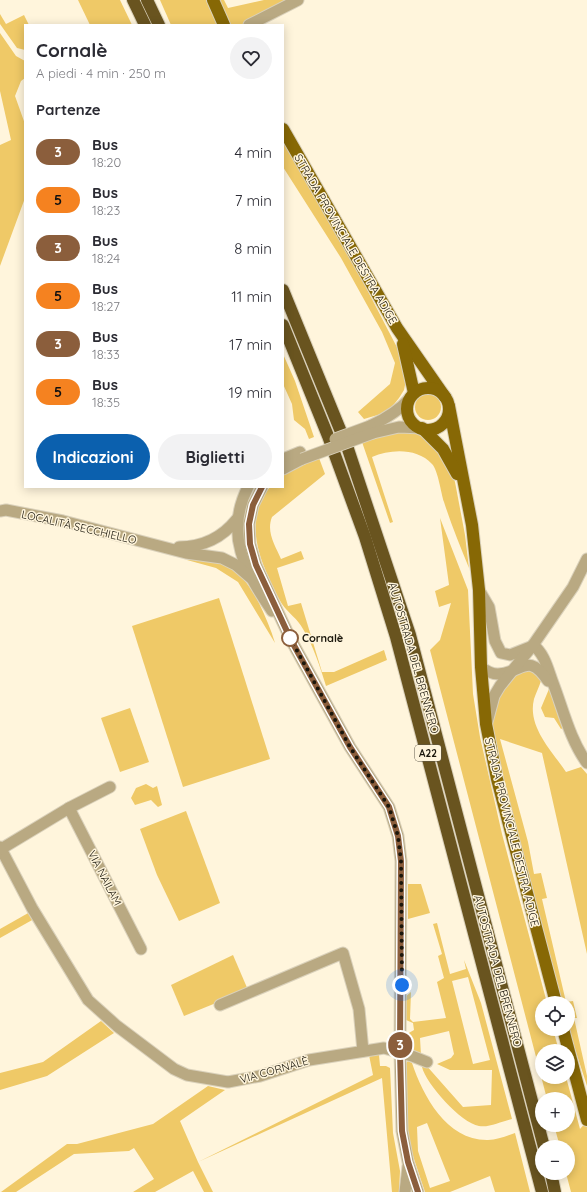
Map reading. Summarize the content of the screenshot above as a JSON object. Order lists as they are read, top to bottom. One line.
{"streets":{"highway":["AUTOSTRADA DEL BRENNERO","A22"],"main road":["STRADA PROVINCIALE DESTRA ADIGE"],"street":["LOCALITÀ SECCHIELLO","VIA NAILAM","VIA CORNALÈ"]},"places":["Cornalè"],"lines":["bus line 3"],"page":{"on_map":"3","heading":[["Cornalè","A piedi · 4 min · 250 m"],"Partenze"],"list":[{"mark":"3","name":"Bus","note":"18:20","value":"4 min"},{"mark":"5","name":"Bus","note":"18:23","value":"7 min"},{"mark":"3","name":"Bus","note":"18:24","value":"8 min"},{"mark":"5","name":"Bus","note":"18:27","value":"11 min"},{"mark":"3","name":"Bus","note":"18:33","value":"17 min"},{"mark":"5","name":"Bus","note":"18:35","value":"19 min"}],"buttons":["Indicazioni","Biglietti"],"map_buttons":["+","−"]}}
